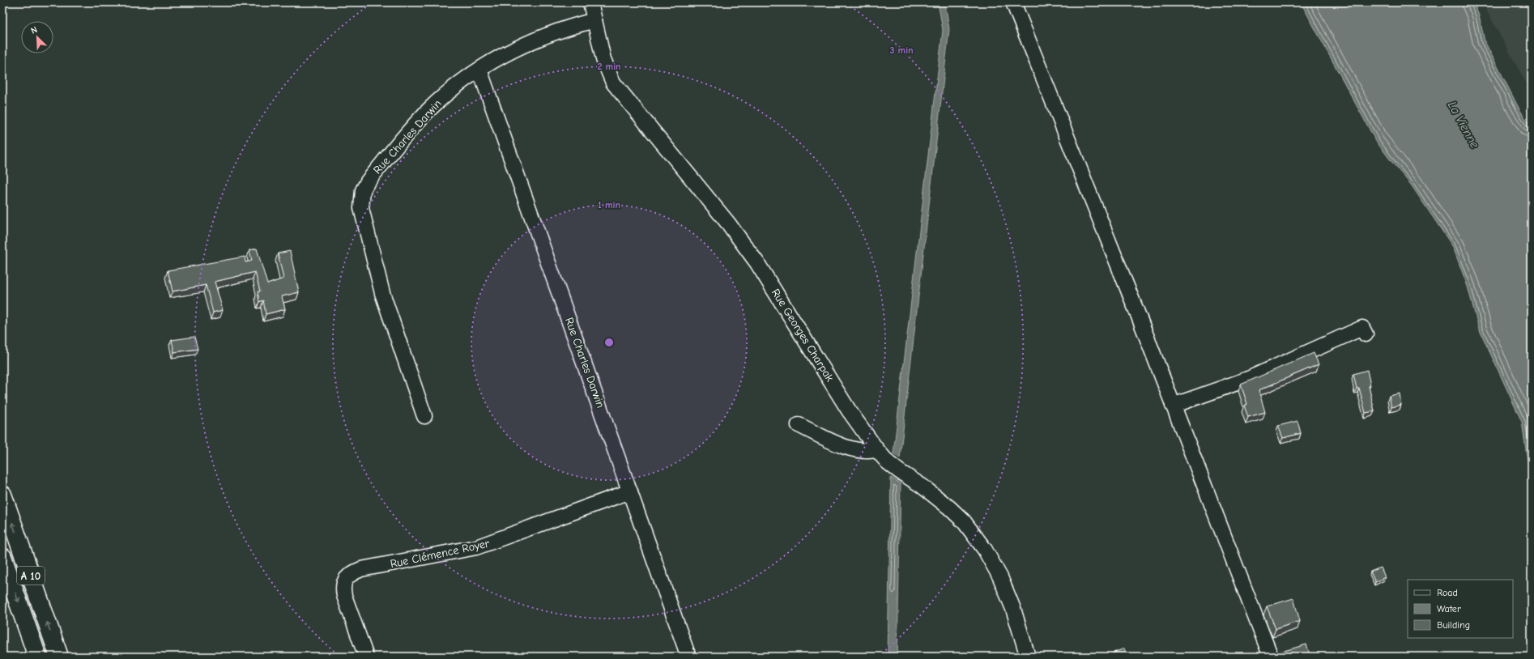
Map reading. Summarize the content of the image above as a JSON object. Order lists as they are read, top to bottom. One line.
{"streets":{"highway":["A 10"],"street":["Rue Charles Darwin","Rue Georges Charpak","Rue Clémence Royer"]},"crossings":[["Rue Charles Darwin","Rue Georges Charpak"],["Rue Charles Darwin","Rue Clémence Royer"]],"water":["La Vienne"],"legend":["Road","Water","Building"],"north":"top left","rings":["3 min","2 min","1 min"]}
